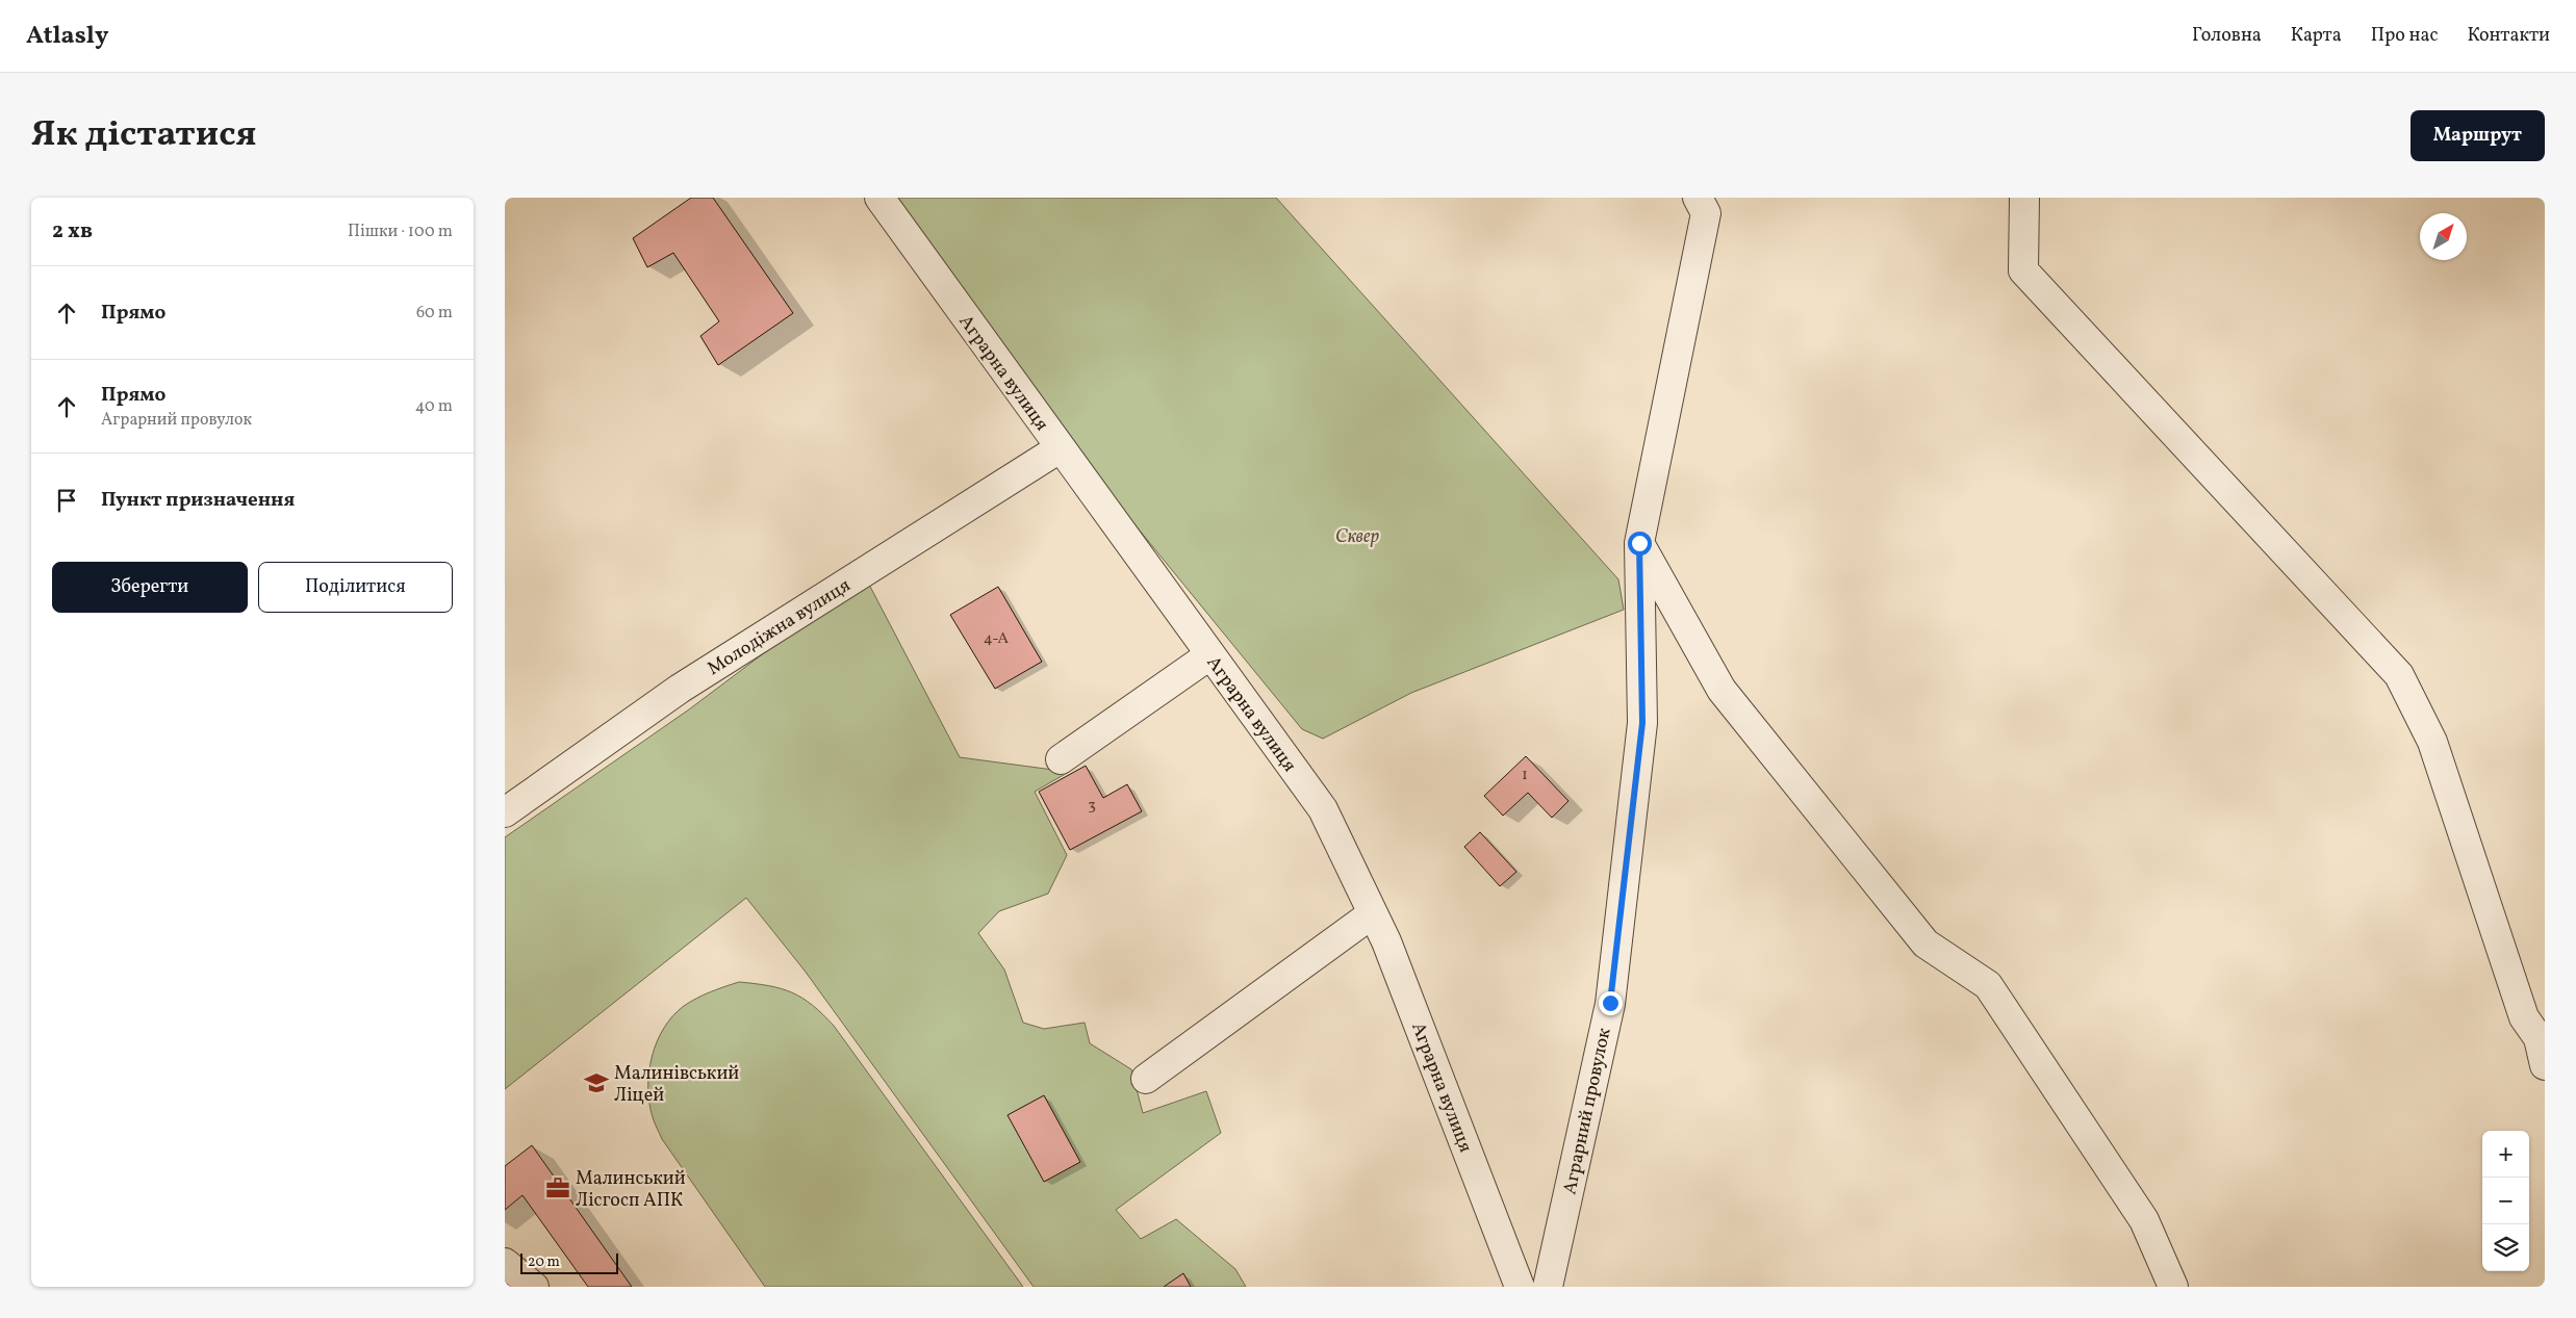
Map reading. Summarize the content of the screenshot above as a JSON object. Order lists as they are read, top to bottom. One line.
{"streets":{"street":["Аграрна вулиця","Молодіжна вулиця","Аграрний провулок"]},"crossings":[["Аграрна вулиця","Молодіжна вулиця"]],"parks":["Сквер"],"places":{"school or university":["Малинівський Ліцей"],"office":["Малинський Лісгосп АПК"]},"house_numbers":["4-А","1","3"],"scale_bar":"20 m","north":"top right","page":{"header":"Atlasly","nav":["Головна","Карта","Про нас","Контакти"],"title":"Як дістатися","buttons":["Маршрут",["Зберегти","Поділитися"]],"heading":["2 хв","Пішки · 100 m"],"list":[["Прямо","60 m"],["Прямо","Аграрний провулок","40 m"],"Пункт призначення"],"map_buttons":["+","−"],"scale":"20 m"}}
